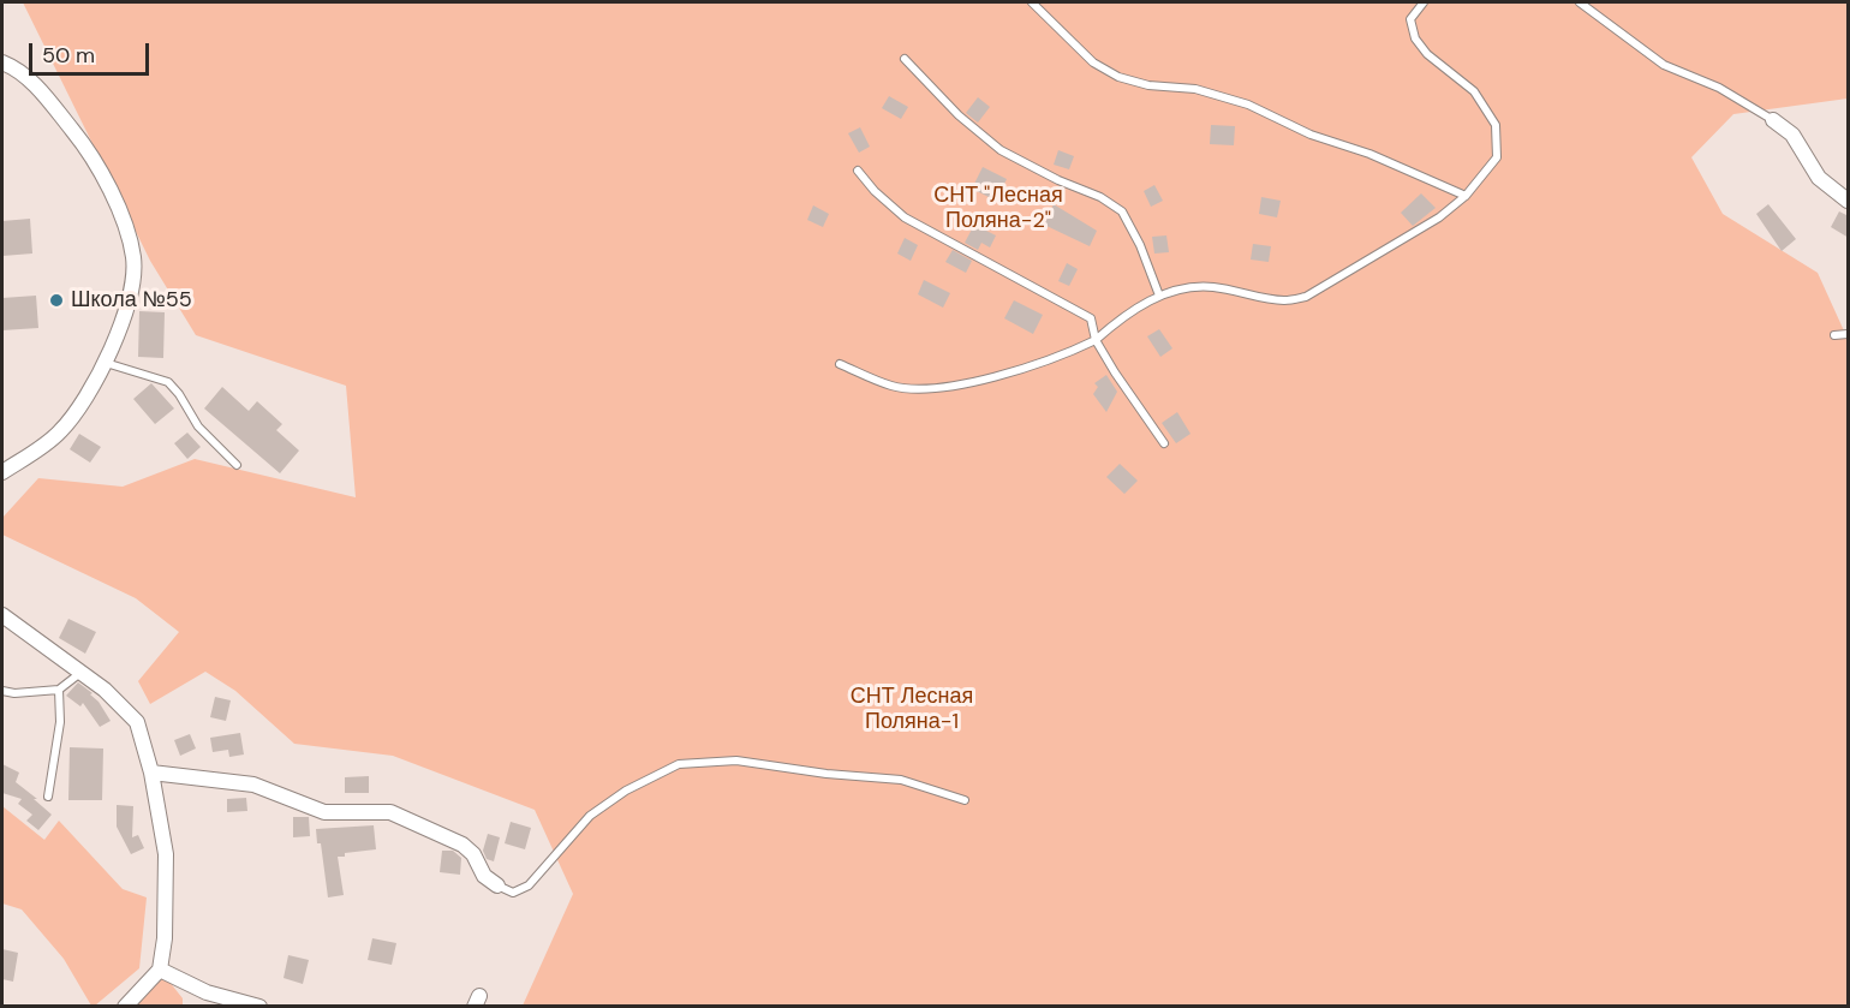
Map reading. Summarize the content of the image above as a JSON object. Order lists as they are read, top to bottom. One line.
{"parks":["СНТ \"Лесная Поляна-2\"","СНТ Лесная Поляна-1"],"places":["Школа №55"],"scale_bar":"50 m"}
